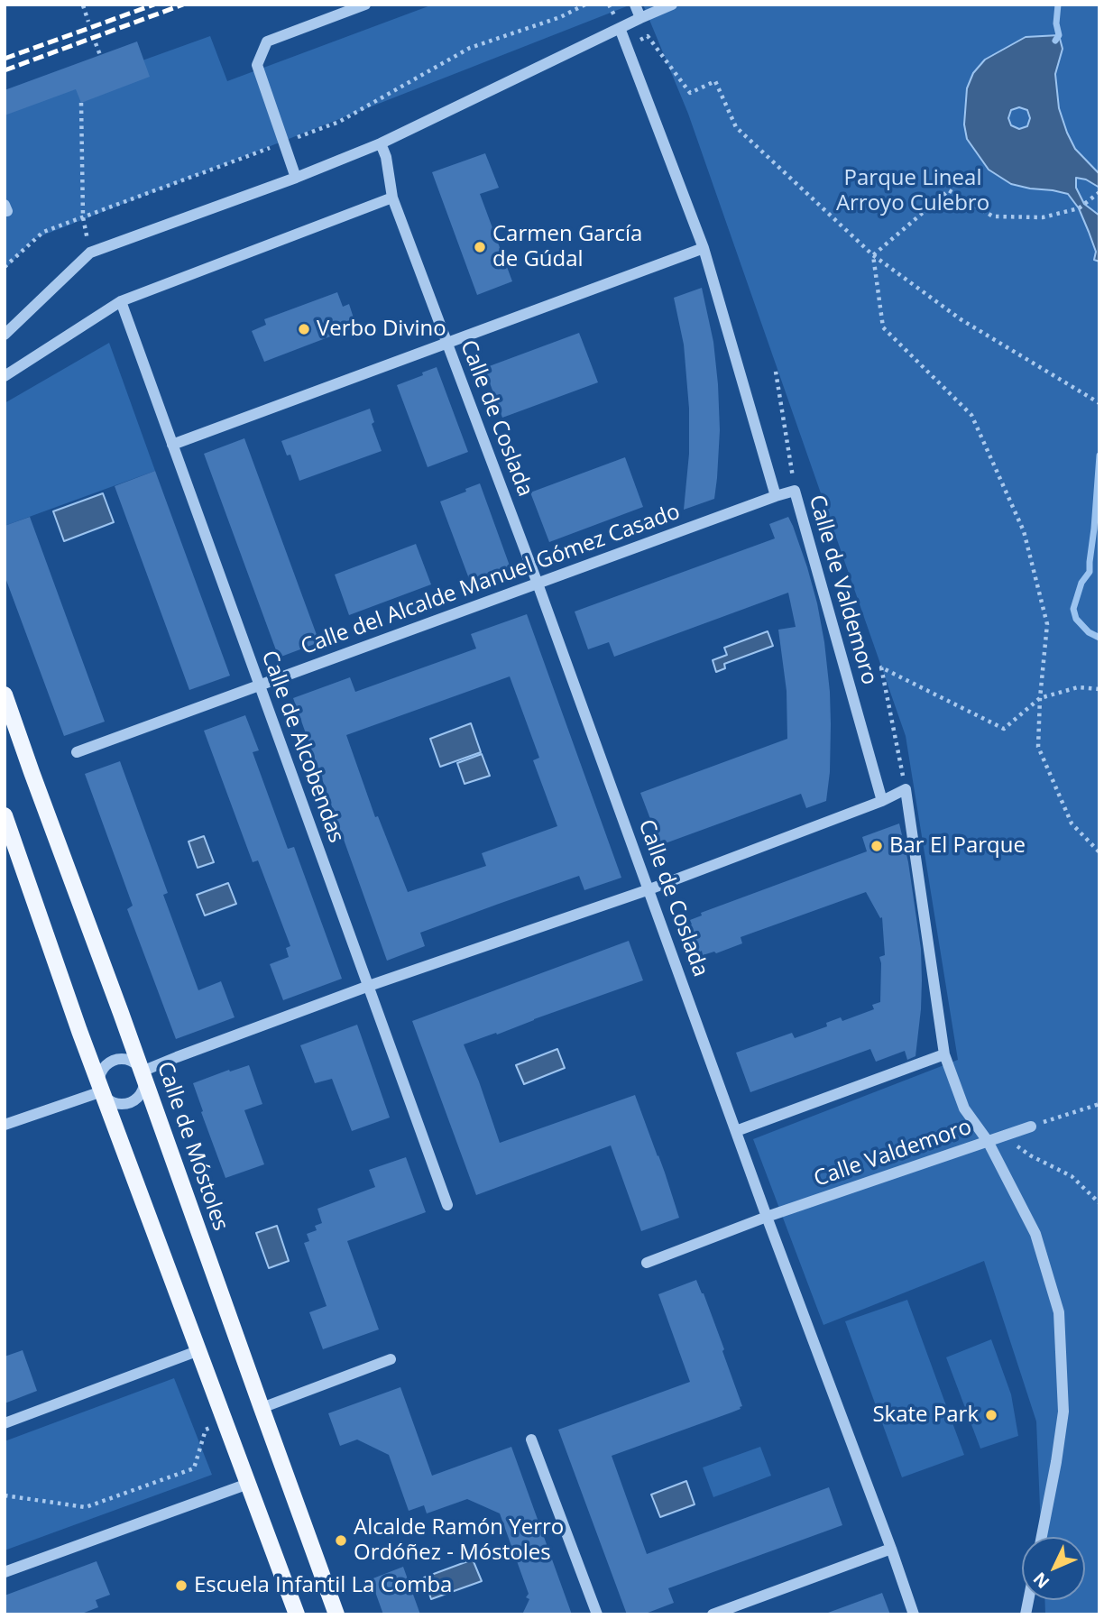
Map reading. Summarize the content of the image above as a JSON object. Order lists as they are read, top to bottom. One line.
{"streets":{"main road":["Calle de Móstoles"],"street":["Calle de Coslada","Calle del Alcalde Manuel Gómez Casado","Calle de Valdemoro","Calle de Alcobendas","Calle Valdemoro"]},"crossings":[["Calle de Coslada","Calle del Alcalde Manuel Gómez Casado"],["Calle de Coslada","Calle Valdemoro"],["Calle del Alcalde Manuel Gómez Casado","Calle de Valdemoro"],["Calle del Alcalde Manuel Gómez Casado","Calle de Alcobendas"]],"parks":["Parque Lineal Arroyo Culebro"],"places":["Carmen García de Gúdal","Verbo Divino","Bar El Parque","Skate Park","Alcalde Ramón Yerro Ordóñez - Móstoles","Escuela Infantil La Comba"],"north":"bottom left"}
